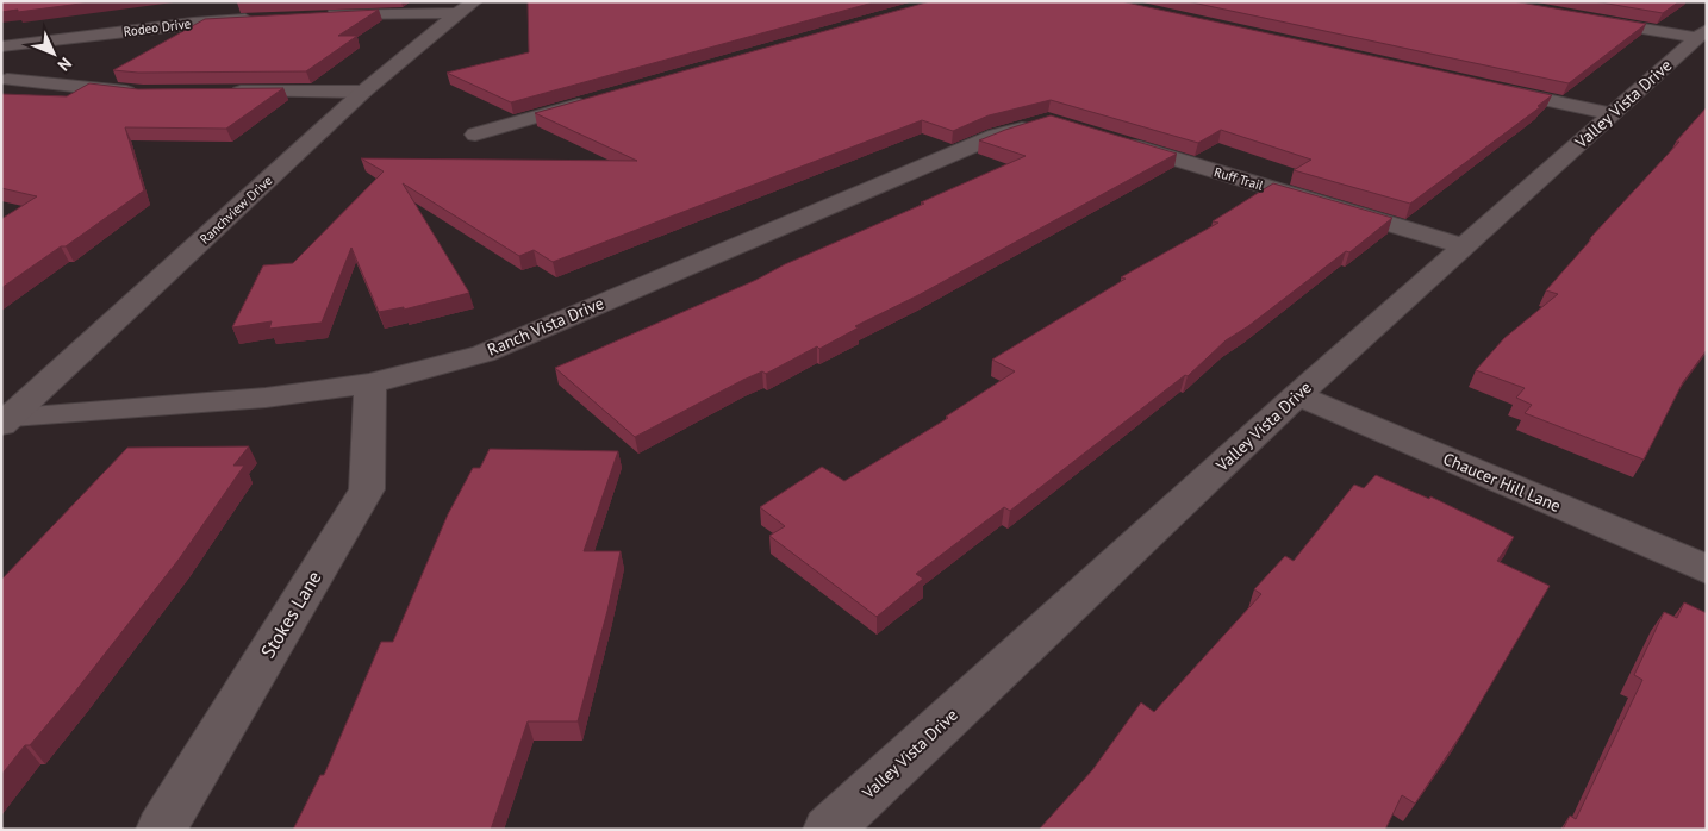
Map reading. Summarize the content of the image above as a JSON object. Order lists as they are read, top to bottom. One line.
{"streets":{"street":["Rodeo Drive","Valley Vista Drive","Ruff Trail","Ranchview Drive","Ranch Vista Drive","Chaucer Hill Lane","Stokes Lane"]},"crossings":[["Valley Vista Drive","Ruff Trail"],["Valley Vista Drive","Chaucer Hill Lane"],["Ranchview Drive","Ranch Vista Drive"],["Ranch Vista Drive","Stokes Lane"]],"north":"bottom right"}
